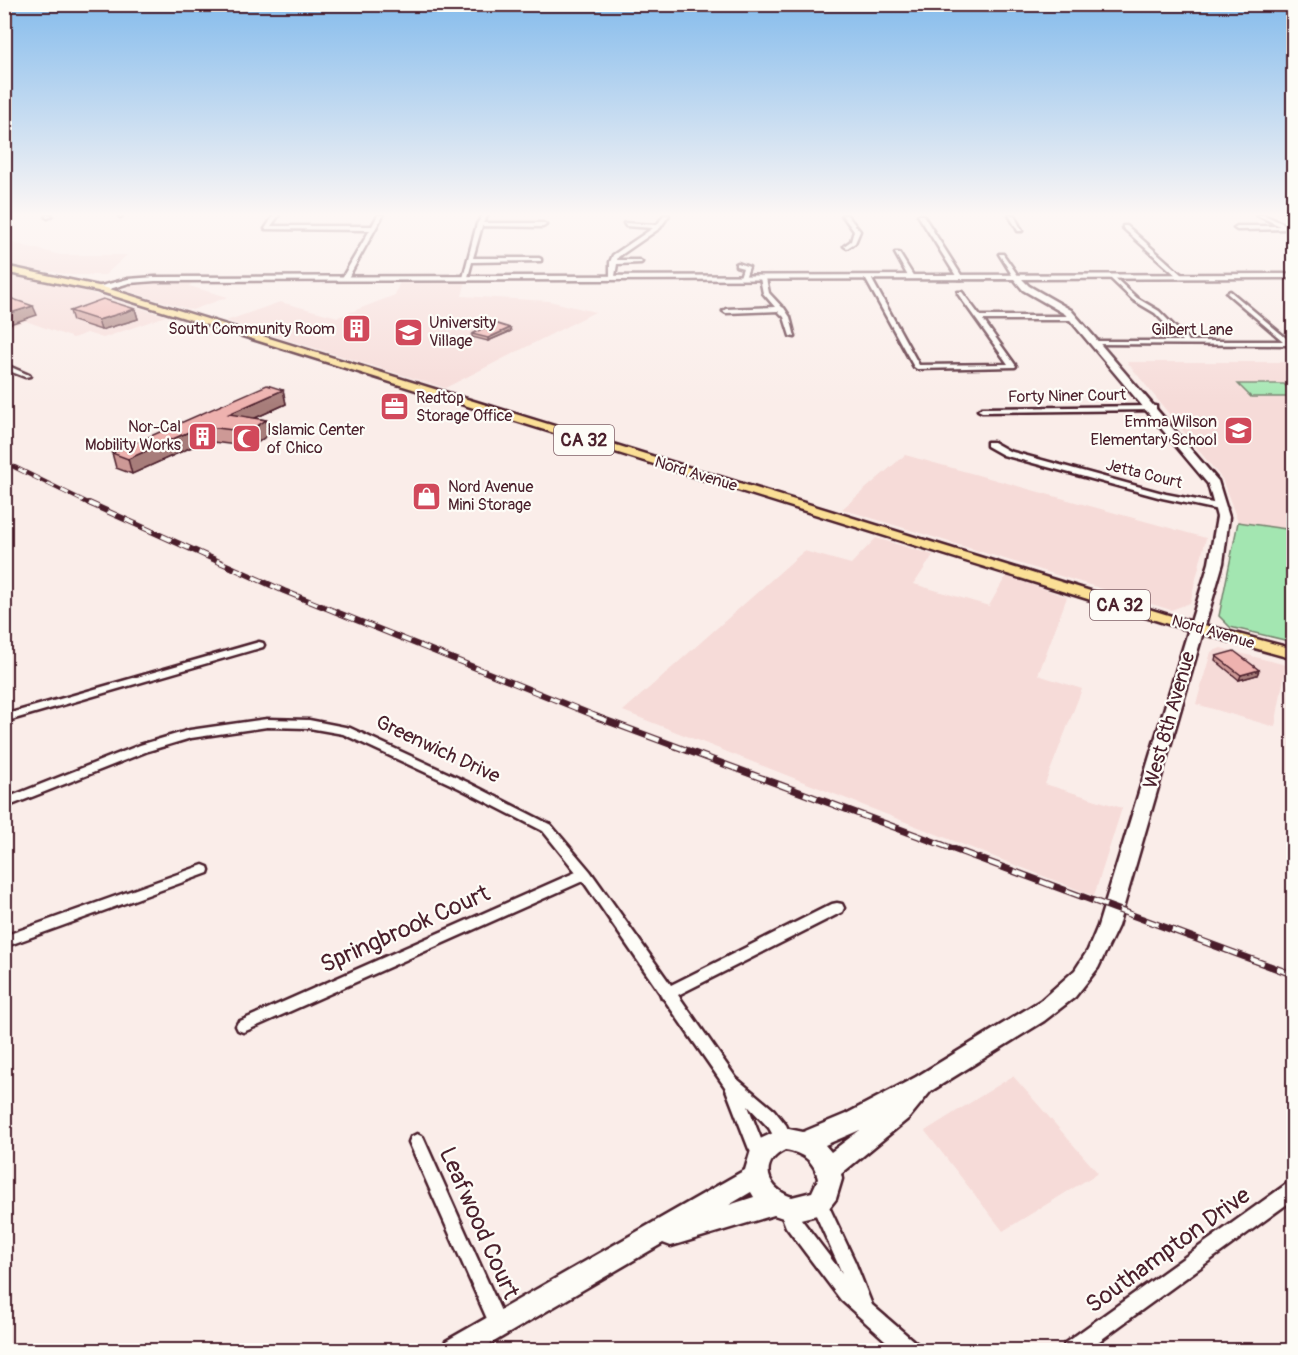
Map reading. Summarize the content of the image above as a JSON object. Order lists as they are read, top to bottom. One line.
{"streets":{"main road":["CA 32","Nord Avenue"],"street":["Gilbert Lane","Forty Niner Court","Jetta Court","West 8th Avenue","Greenwich Drive","Springbrook Court","Leafwood Court","Southampton Drive"]},"crossings":[["Gilbert Lane","West 8th Avenue"],["Forty Niner Court","West 8th Avenue"],["Nord Avenue","West 8th Avenue"],["Jetta Court","West 8th Avenue"],["West 8th Avenue","Greenwich Drive"],["Greenwich Drive","Springbrook Court"]],"places":{"building":["South Community Room","Nor-Cal Mobility Works"],"school or university":["University Village","Emma Wilson Elementary School"],"office":["Redtop Storage Office"],"mosque":["Islamic Center of Chico"],"shop":["Nord Avenue Mini Storage"]}}
